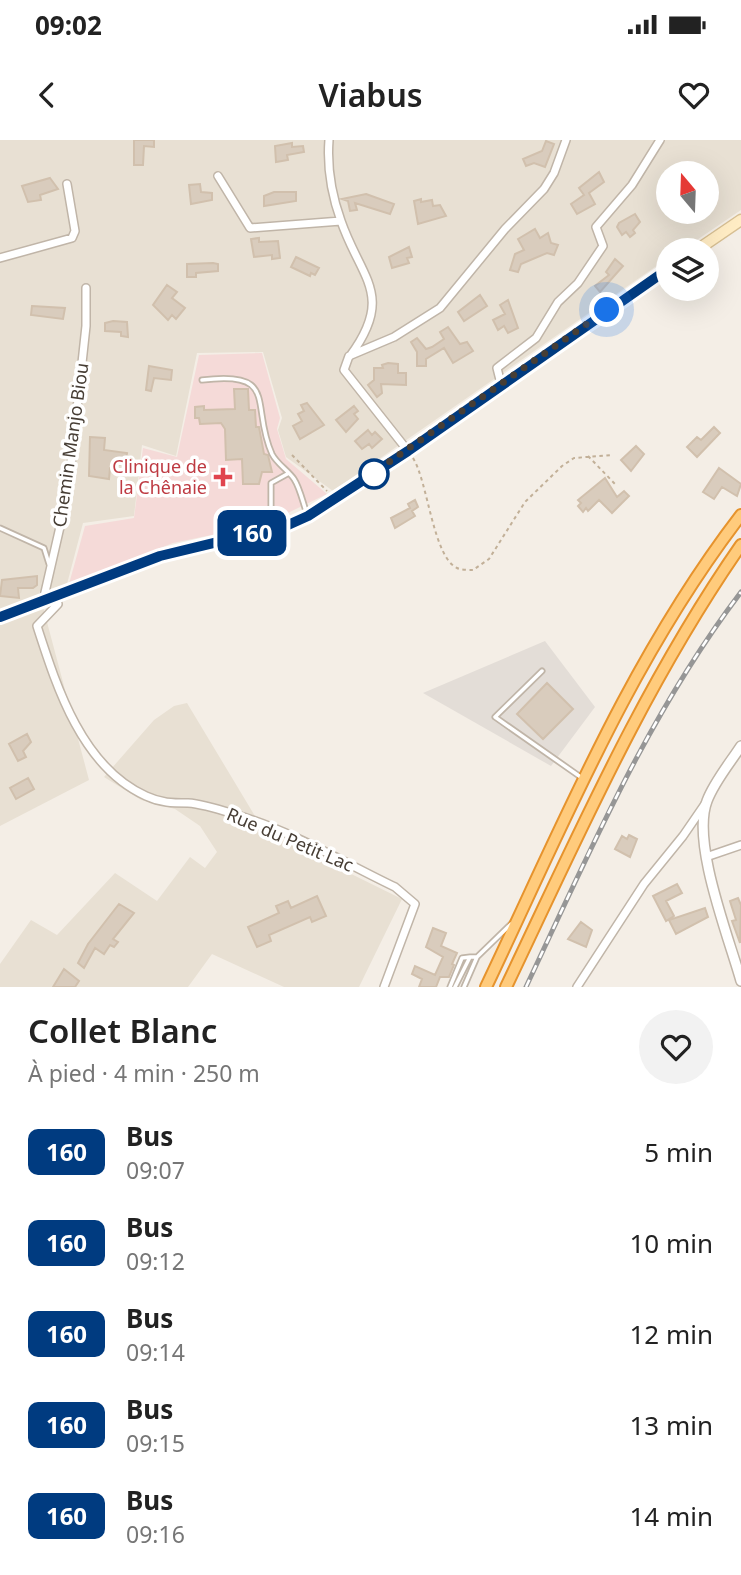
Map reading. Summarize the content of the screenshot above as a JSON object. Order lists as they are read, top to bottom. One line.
{"streets":{"street":["Chemin Manjo Biou","Rue du Petit Lac"]},"places":{"health":["Clinique de la Chênaie"]},"lines":["bus line 160"],"north":"top","page":{"status":"09:02","header":"Viabus","on_map":"160","heading":["Collet Blanc","À pied · 4 min · 250 m"],"list":[{"mark":"160","name":"Bus","note":"09:07","value":"5 min"},{"mark":"160","name":"Bus","note":"09:12","value":"10 min"},{"mark":"160","name":"Bus","note":"09:14","value":"12 min"},{"mark":"160","name":"Bus","note":"09:15","value":"13 min"},{"mark":"160","name":"Bus","note":"09:16","value":"14 min"}]}}
